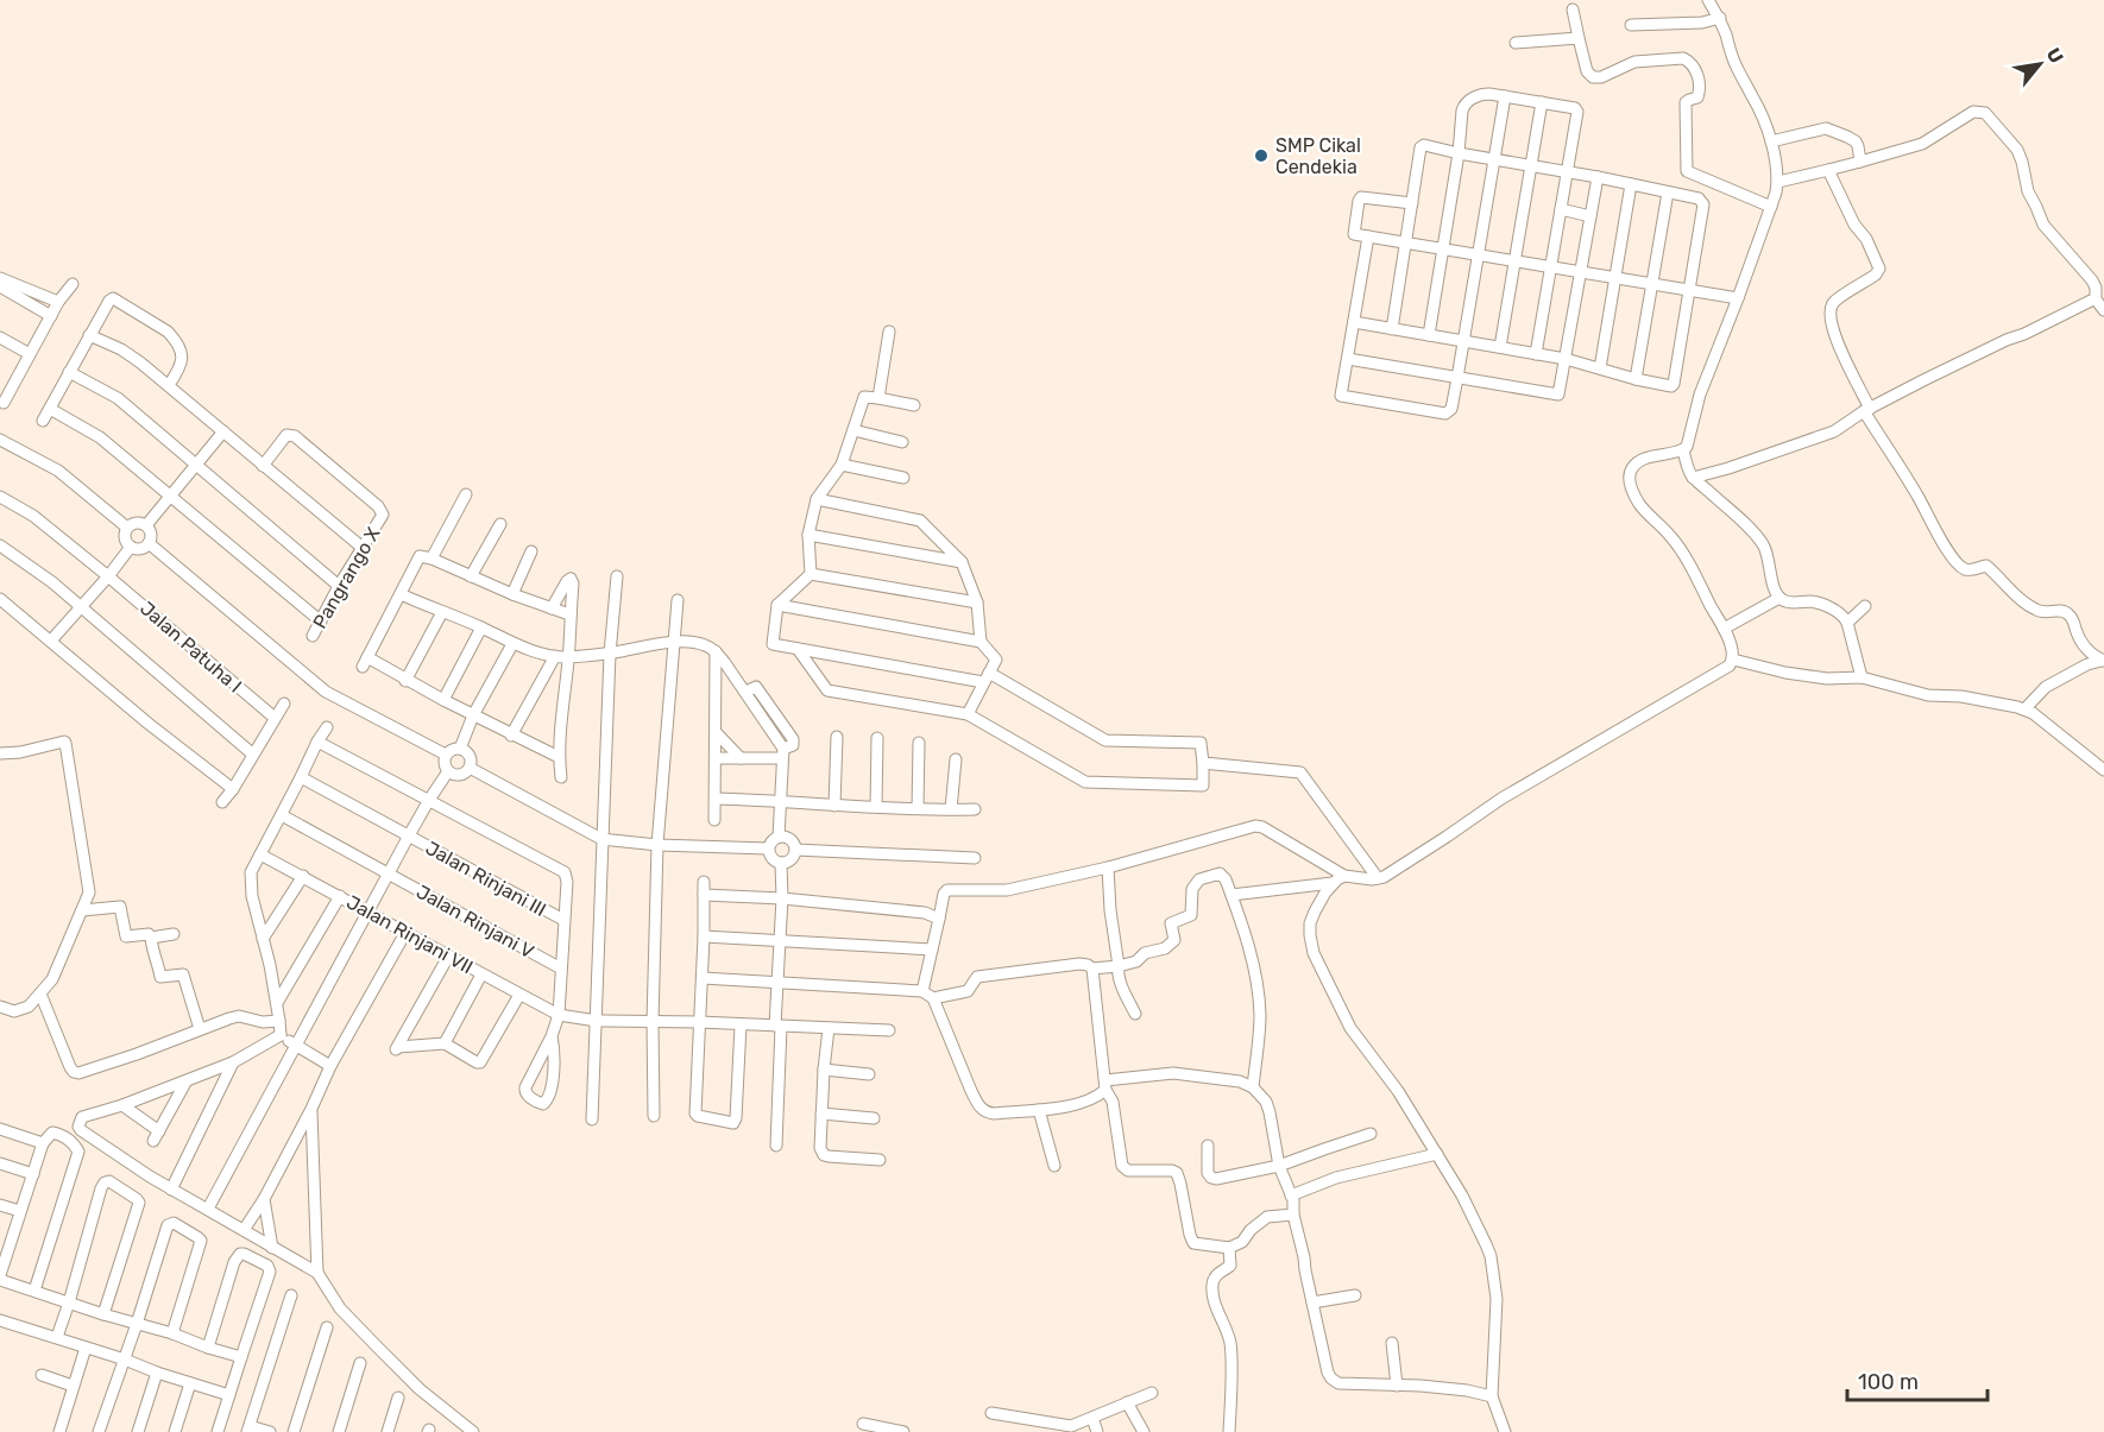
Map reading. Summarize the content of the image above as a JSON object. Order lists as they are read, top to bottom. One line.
{"streets":{"street":["Pangrango X","Jalan Patuha I","Jalan Rinjani III","Jalan Rinjani V","Jalan Rinjani VII"]},"places":["SMP Cikal Cendekia"],"scale_bar":"100 m","north":"top right"}
